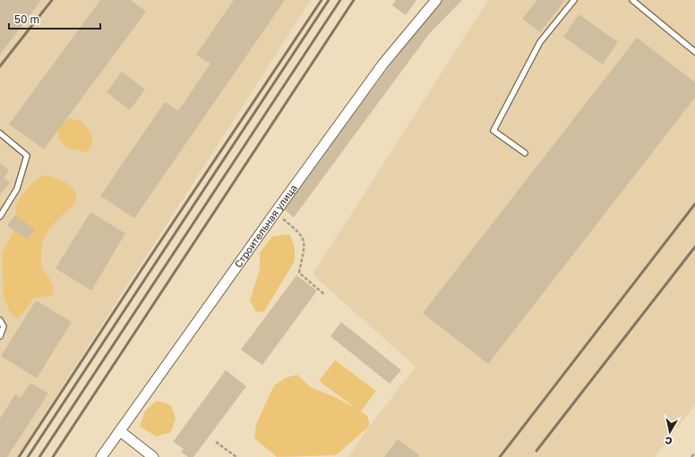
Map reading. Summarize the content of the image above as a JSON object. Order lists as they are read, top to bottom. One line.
{"streets":{"street":["Строительная улица"]},"scale_bar":"50 m","north":"bottom"}
